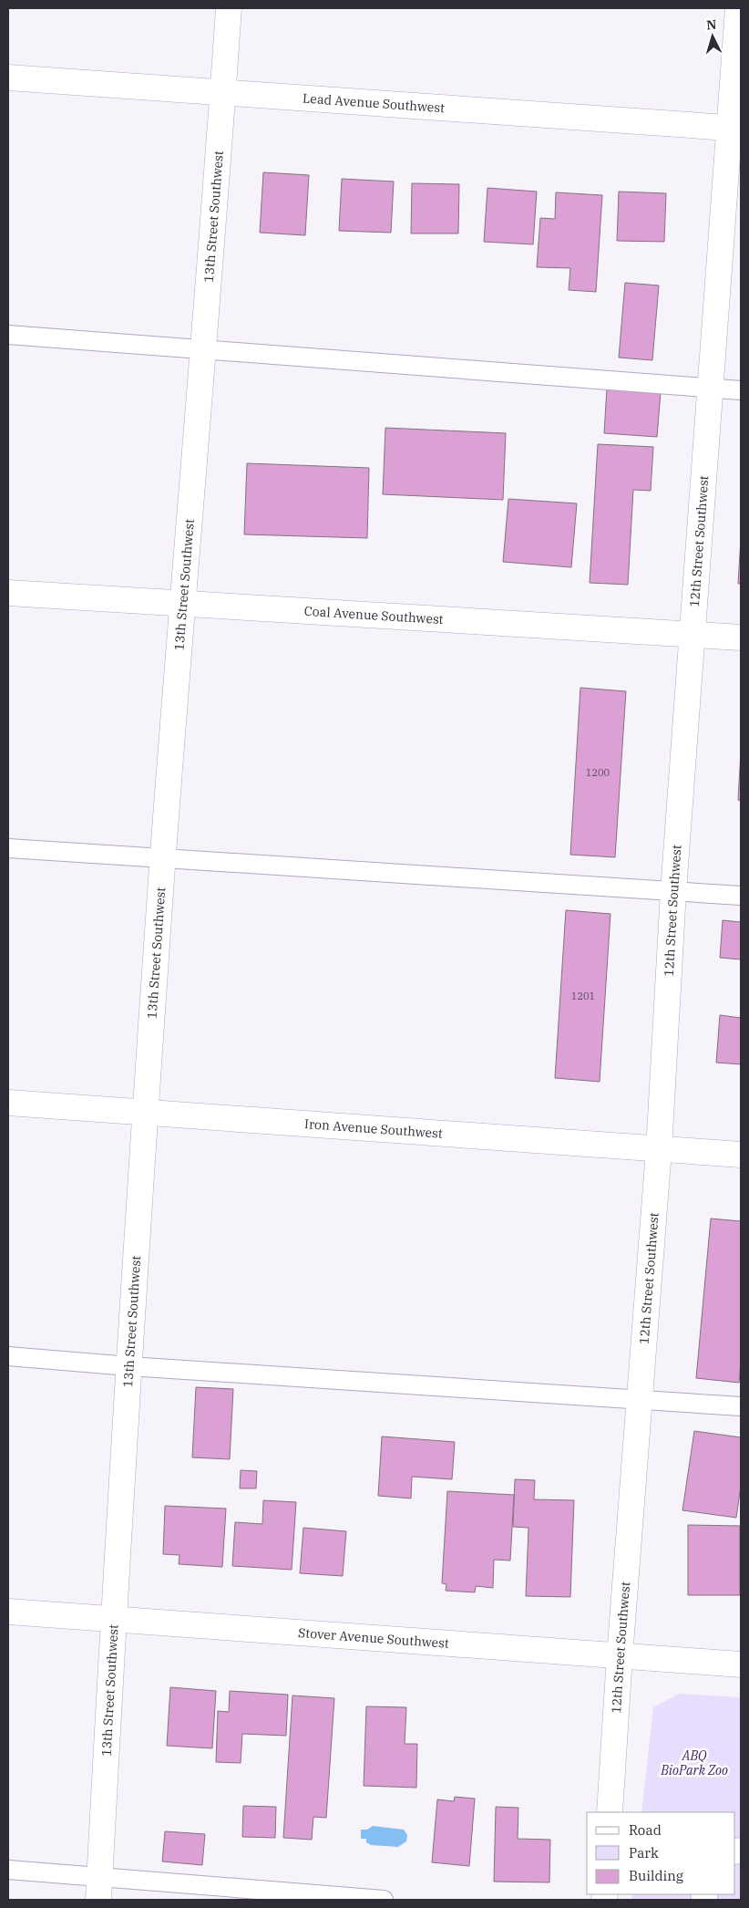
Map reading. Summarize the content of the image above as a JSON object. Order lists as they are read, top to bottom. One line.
{"streets":{"street":["Lead Avenue Southwest","13th Street Southwest","12th Street Southwest","Coal Avenue Southwest","Iron Avenue Southwest","Stover Avenue Southwest"]},"crossings":[["Lead Avenue Southwest","13th Street Southwest"],["Lead Avenue Southwest","12th Street Southwest"],["13th Street Southwest","Coal Avenue Southwest"],["13th Street Southwest","Iron Avenue Southwest"],["13th Street Southwest","Stover Avenue Southwest"],["12th Street Southwest","Coal Avenue Southwest"],["12th Street Southwest","Iron Avenue Southwest"],["12th Street Southwest","Stover Avenue Southwest"]],"parks":["ABQ BioPark Zoo"],"house_numbers":["1200","1201"],"legend":["Road","Park","Building"],"north":"top"}
